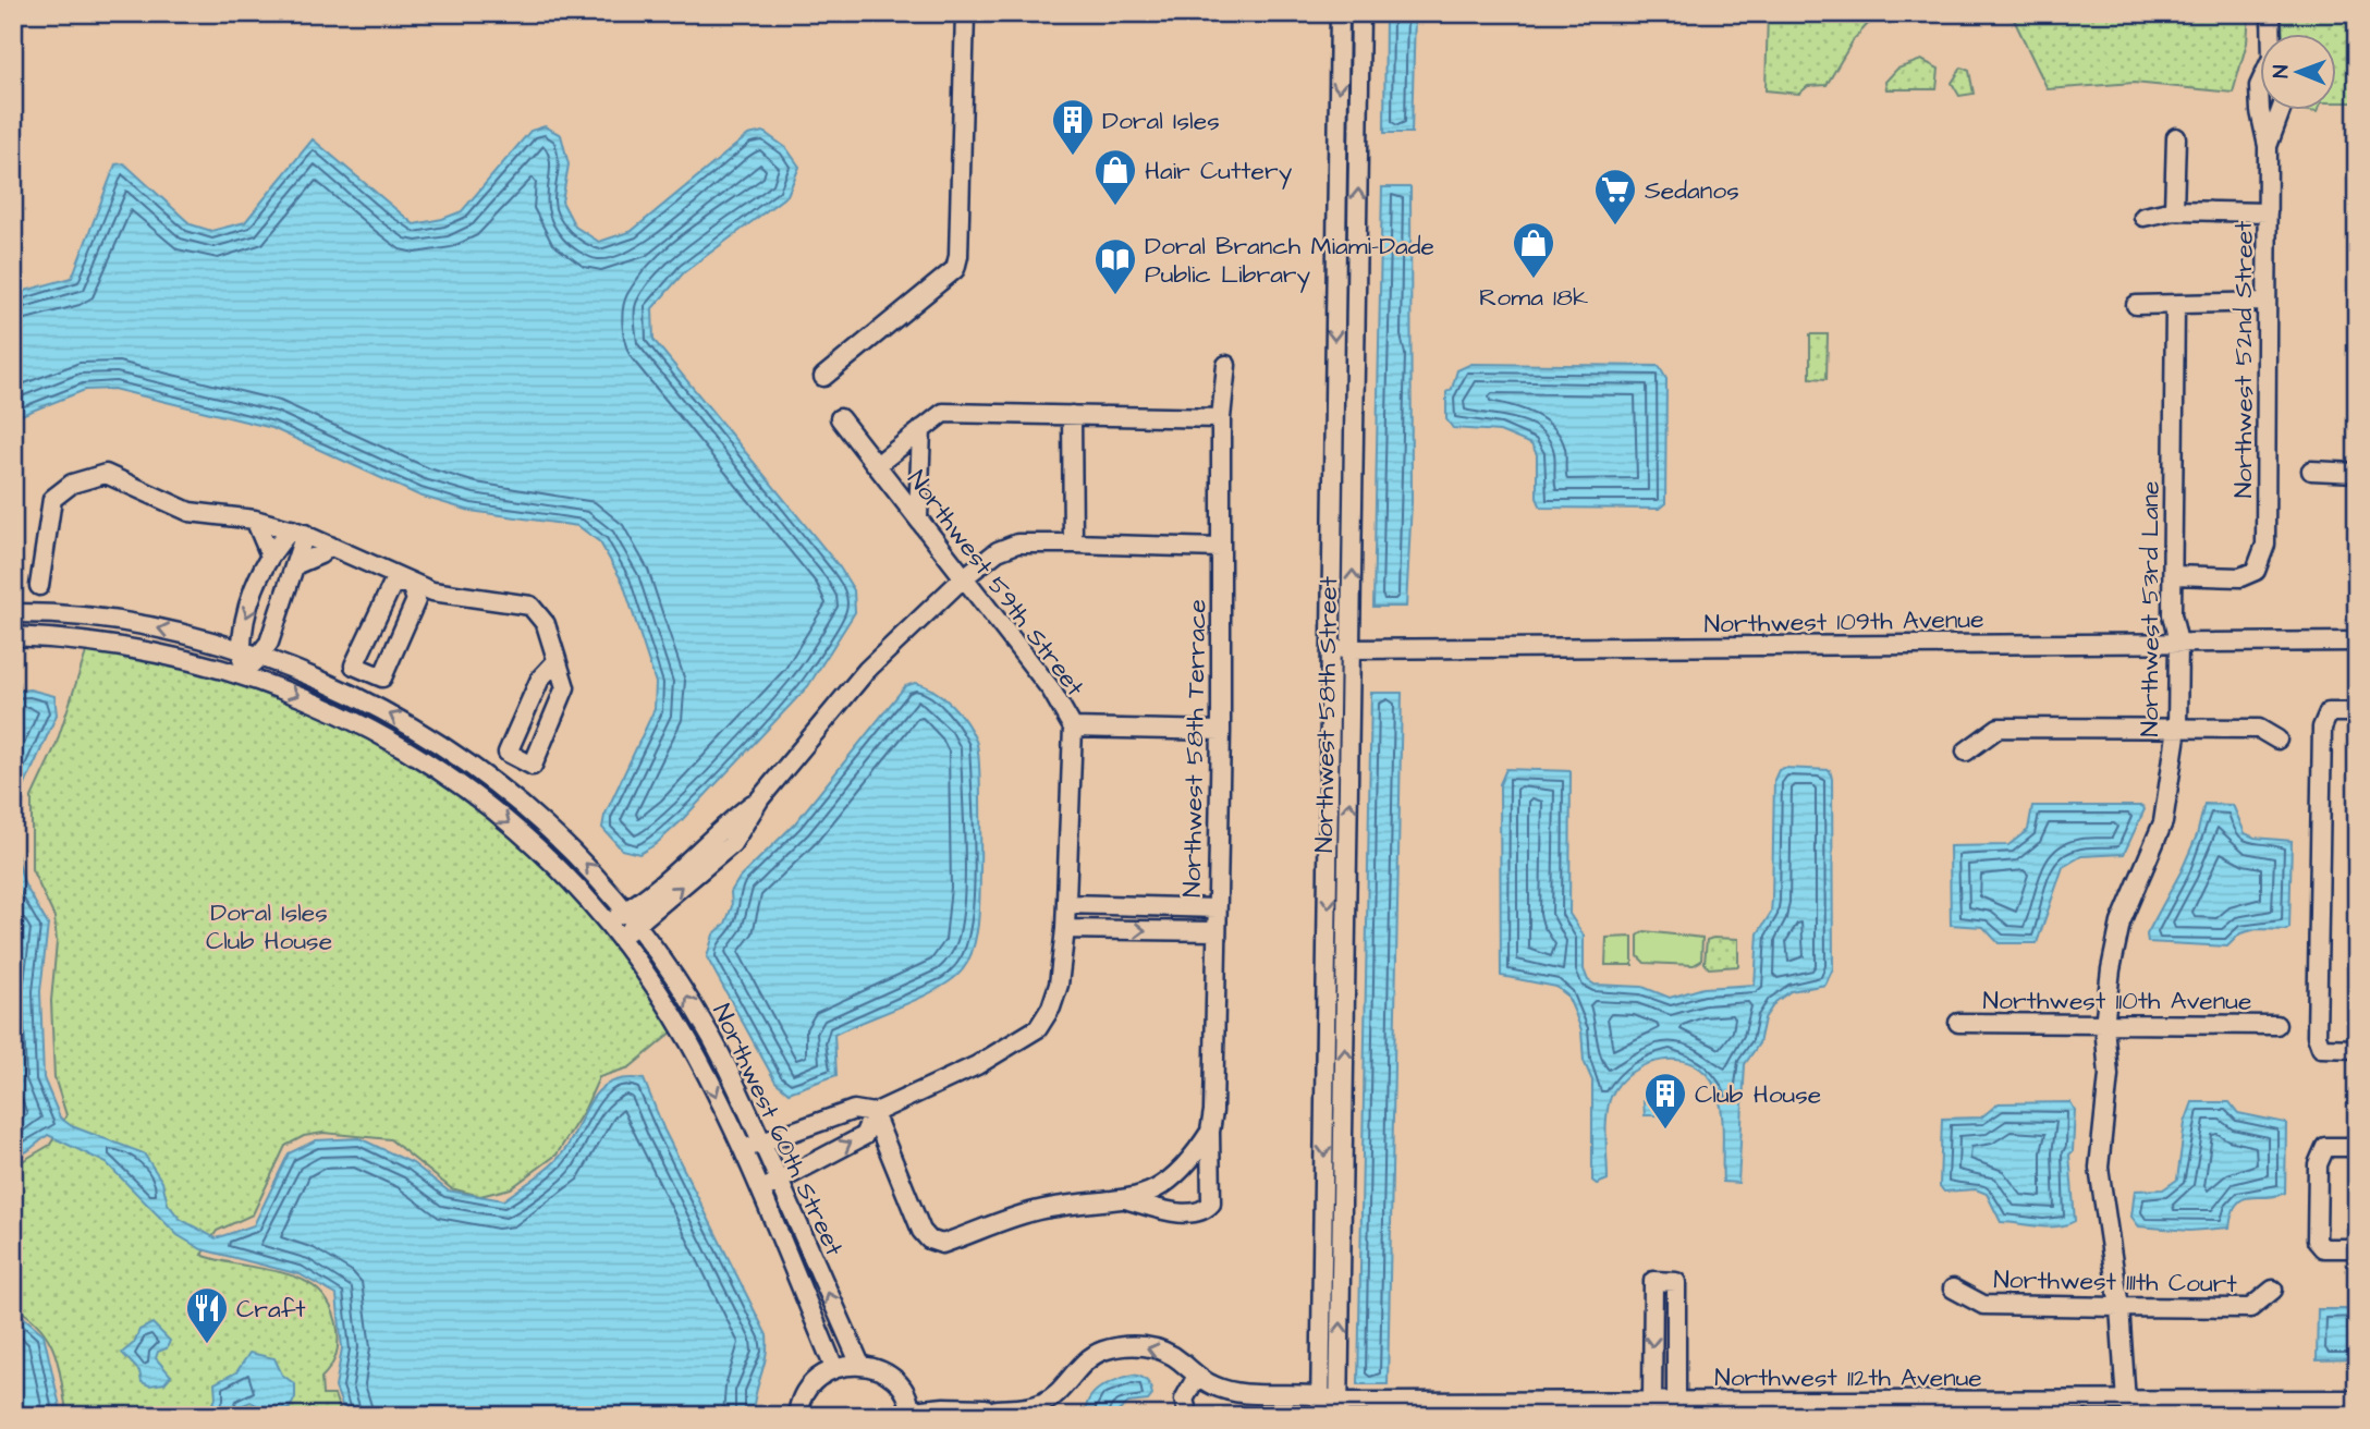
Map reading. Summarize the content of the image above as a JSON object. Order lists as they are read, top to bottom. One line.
{"streets":{"street":["Northwest 52nd Street","Northwest 59th Street","Northwest 53rd Lane","Northwest 109th Avenue","Northwest 58th Street","Northwest 58th Terrace","Northwest 110th Avenue","Northwest 60th Street","Northwest 111th Court","Northwest 112th Avenue"]},"crossings":[["Northwest 52nd Street","Northwest 53rd Lane"],["Northwest 53rd Lane","Northwest 109th Avenue"],["Northwest 53rd Lane","Northwest 110th Avenue"],["Northwest 53rd Lane","Northwest 111th Court"],["Northwest 53rd Lane","Northwest 112th Avenue"],["Northwest 109th Avenue","Northwest 58th Street"],["Northwest 58th Street","Northwest 112th Avenue"]],"parks":["Doral Isles Club House"],"places":{"building":["Doral Isles","Club House"],"shop":["Hair Cuttery","Roma 18k"],"supermarket":["Sedanos"],"library":["Doral Branch Miami-Dade Public Library"],"restaurant":["Craft"]},"north":"left"}
